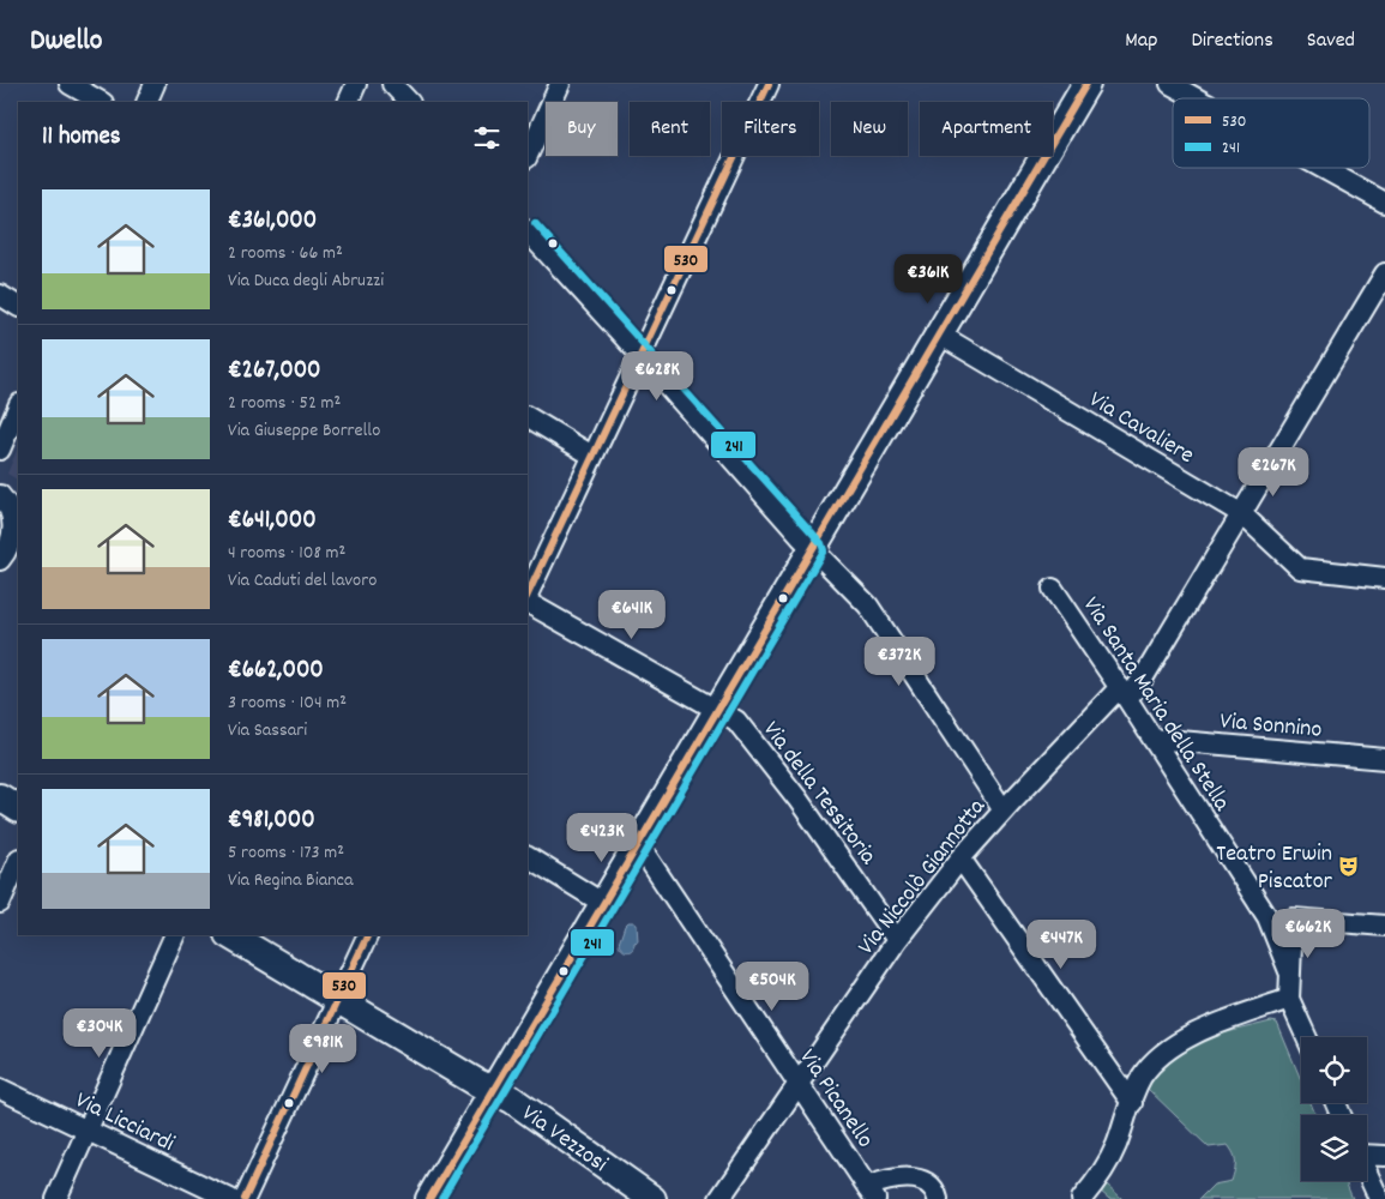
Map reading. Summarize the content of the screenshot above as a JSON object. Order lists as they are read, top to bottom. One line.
{"streets":{"main road":["Via Vezzosi"],"street":["Via Cavaliere","Via Santa Maria della Stella","Via Sonnino","Via della Tessitoria","Via Niccolò Giannotta","Via Picanello","Via Licciardi"]},"crossings":[["Via Cavaliere","Via Niccolò Giannotta"],["Via Santa Maria della Stella","Via Sonnino"],["Via Santa Maria della Stella","Via Niccolò Giannotta"],["Via della Tessitoria","Via Niccolò Giannotta"],["Via Niccolò Giannotta","Via Picanello"]],"places":{"theatre":["Teatro Erwin Piscator"]},"lines":["transit line 530","transit line 241"],"legend":["530","241"],"page":{"header":"Dwello","nav":["Map","Directions","Saved"],"chip":["Buy","Rent","Filters","New","Apartment"],"heading":"11 homes","list":[{"name":"€361,000","note":"2 rooms · 66 m² · Via Duca degli Abruzzi"},{"name":"€267,000","note":"2 rooms · 52 m² · Via Giuseppe Borrello"},{"name":"€641,000","note":"4 rooms · 108 m² · Via Caduti del lavoro"},{"name":"€662,000","note":"3 rooms · 104 m² · Via Sassari"},{"name":"€981,000","note":"5 rooms · 173 m² · Via Regina Bianca"}],"price":["€361K","€628K","€267K","€641K","€372K","€423K","€662K","€447K","€504K","€304K","€981K"]}}
